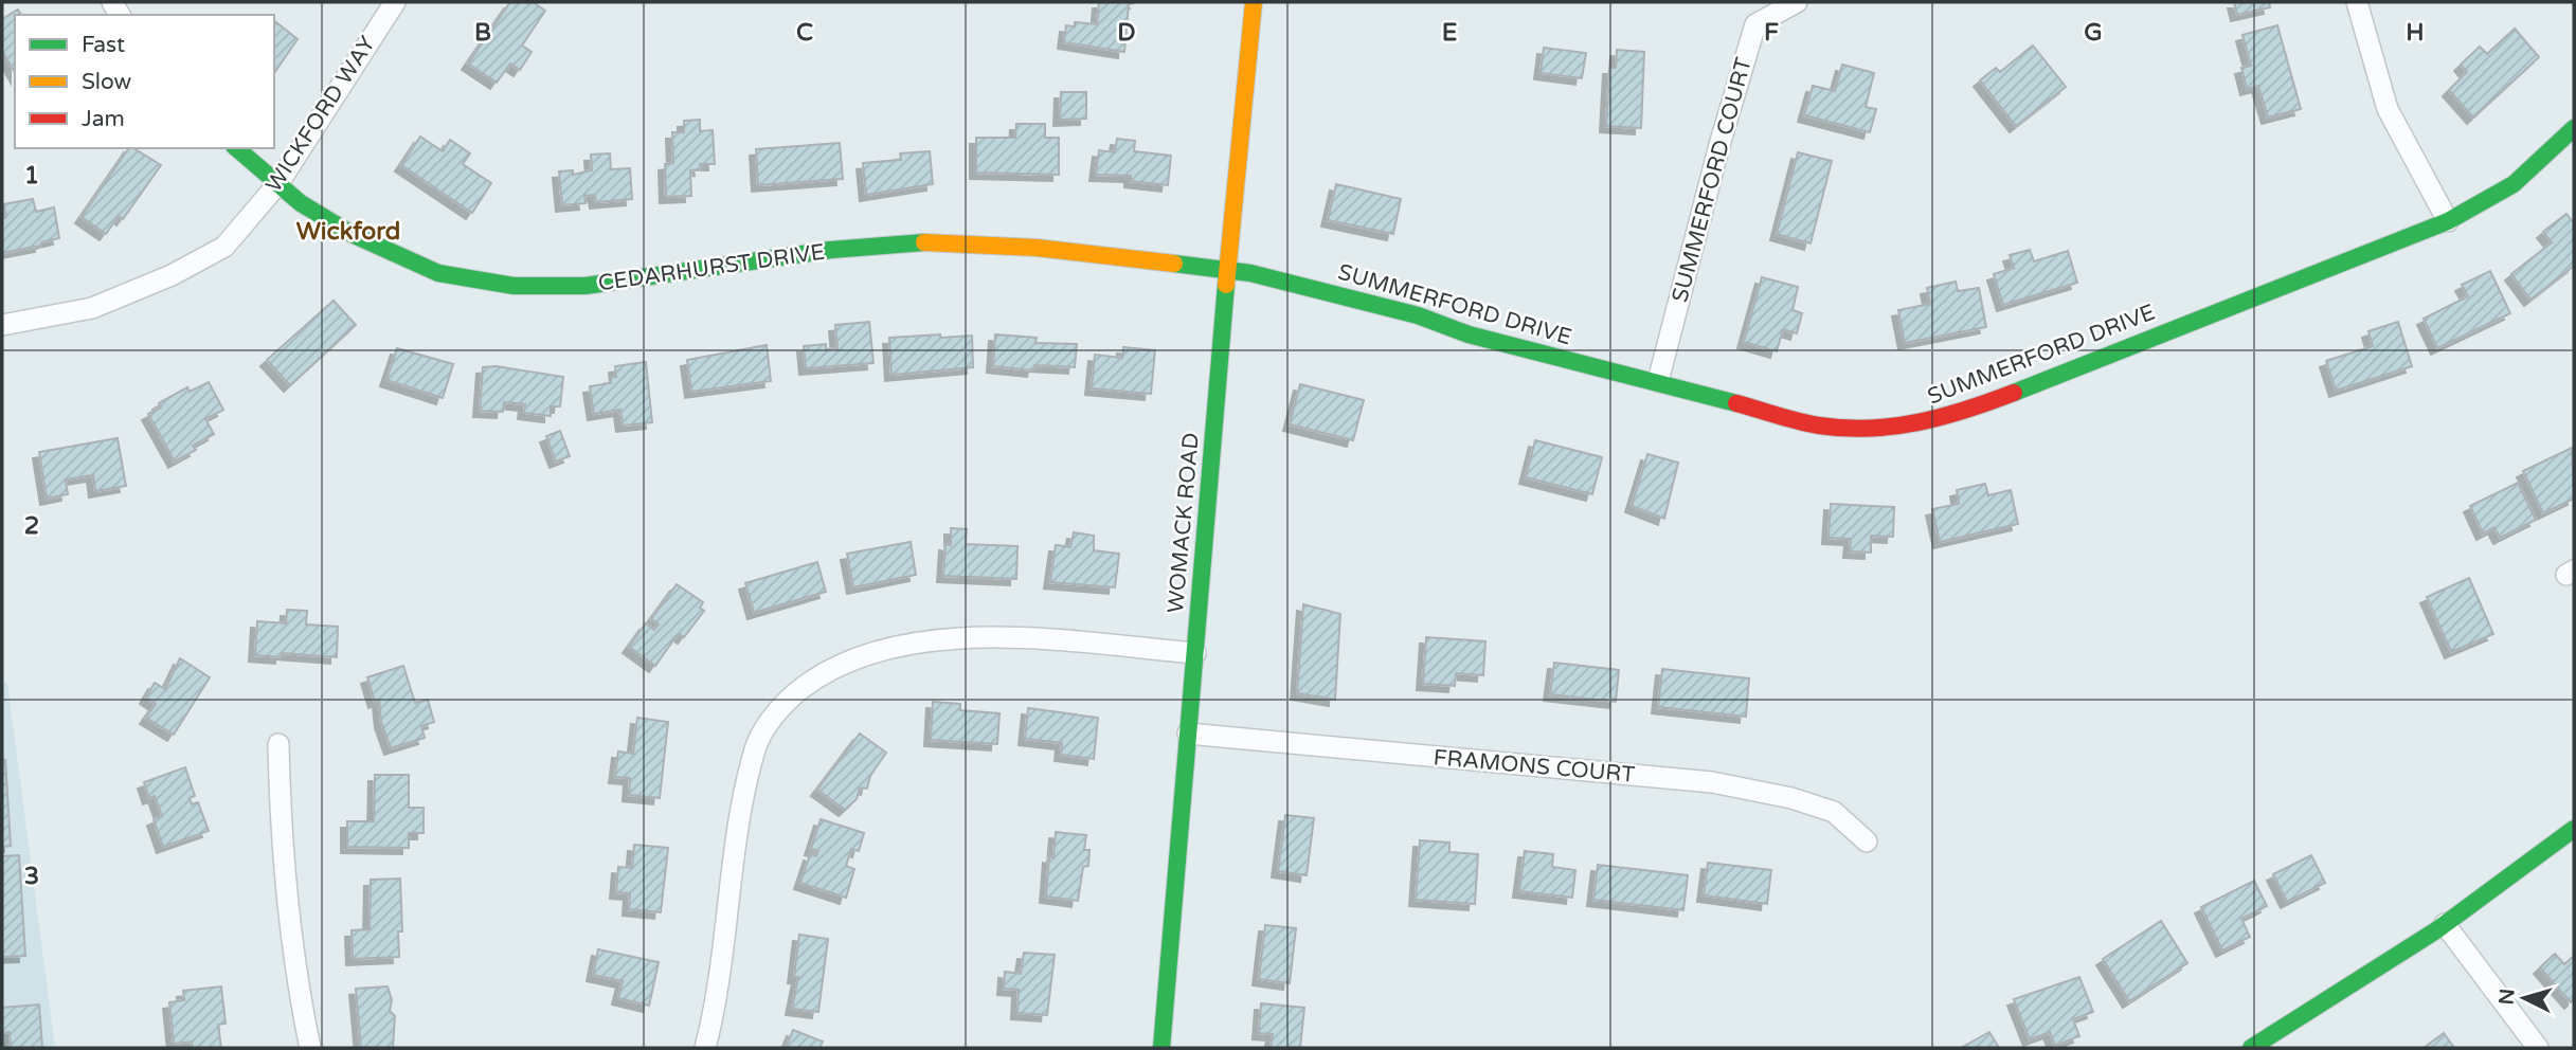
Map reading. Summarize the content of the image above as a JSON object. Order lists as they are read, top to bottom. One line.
{"streets":{"street":["WICKFORD WAY","SUMMERFORD COURT","CEDARHURST DRIVE","SUMMERFORD DRIVE","WOMACK ROAD","FRAMONS COURT"]},"crossings":[["WICKFORD WAY","CEDARHURST DRIVE"],["SUMMERFORD COURT","SUMMERFORD DRIVE"],["CEDARHURST DRIVE","SUMMERFORD DRIVE"],["CEDARHURST DRIVE","WOMACK ROAD"],["SUMMERFORD DRIVE","WOMACK ROAD"],["WOMACK ROAD","FRAMONS COURT"]],"districts":["Wickford"],"legend":["Fast","Slow","Jam"],"north":"left","grid":{"columns":["B","C","D","E","F","G","H"],"rows":["1","2","3"]}}
